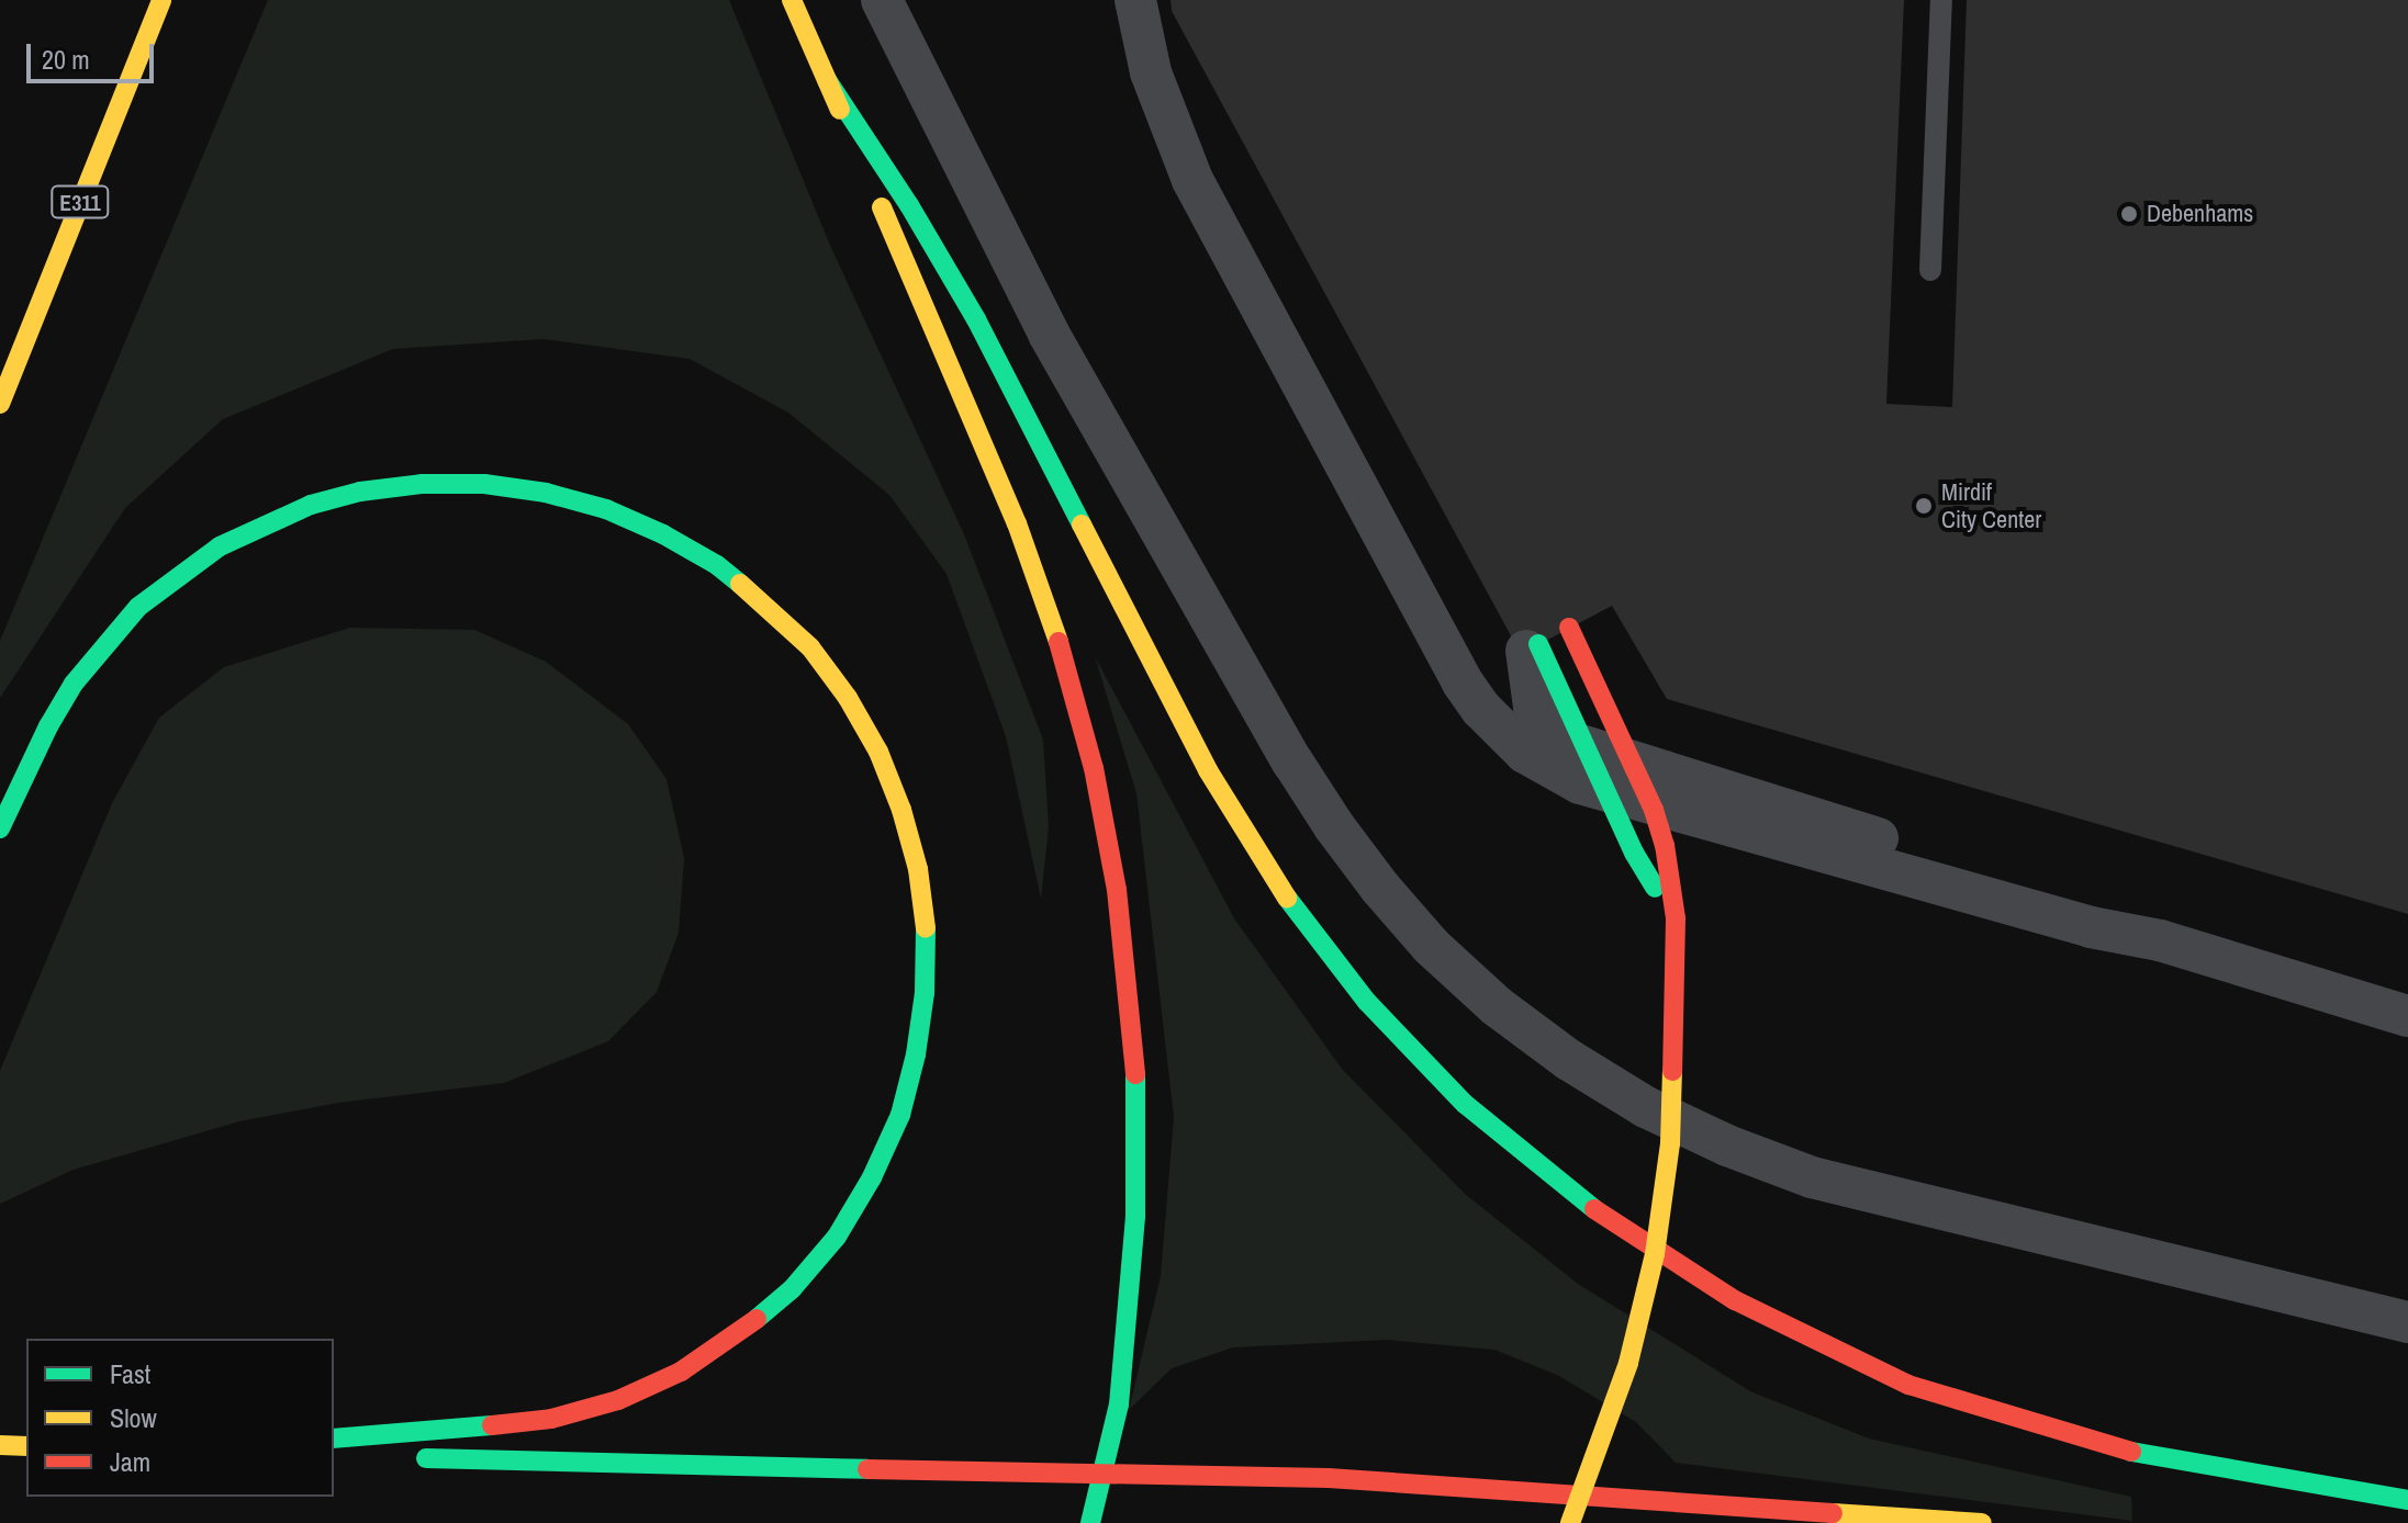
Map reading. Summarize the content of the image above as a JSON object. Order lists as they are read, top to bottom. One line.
{"streets":{"highway":["E311"]},"places":["Debenhams","Mirdif City Center"],"legend":["Fast","Slow","Jam"],"scale_bar":"20 m"}
